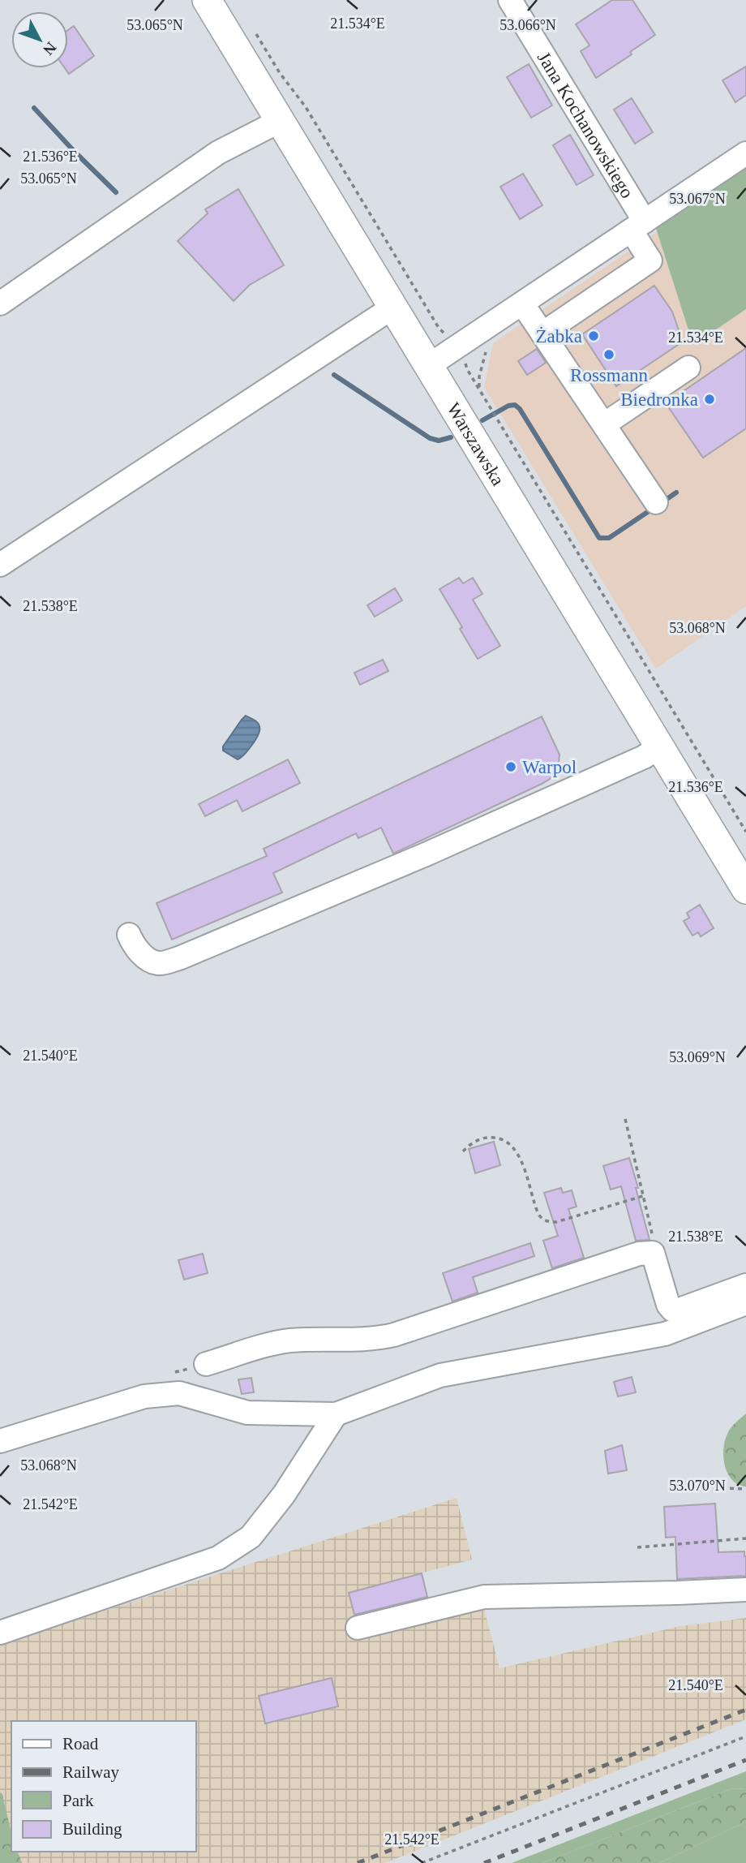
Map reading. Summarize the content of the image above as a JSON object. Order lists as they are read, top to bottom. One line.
{"streets":{"main road":["Warszawska"],"street":["Jana Kochanowskiego"]},"places":["Żabka","Rossmann","Biedronka","Warpol"],"legend":["Road","Railway","Park","Building"],"north":"bottom right","coordinates":["21.534°E","53.065°N","53.066°N","21.536°E","53.067°N","21.538°E","53.068°N","21.540°E","53.069°N","53.070°N","21.542°E"]}
